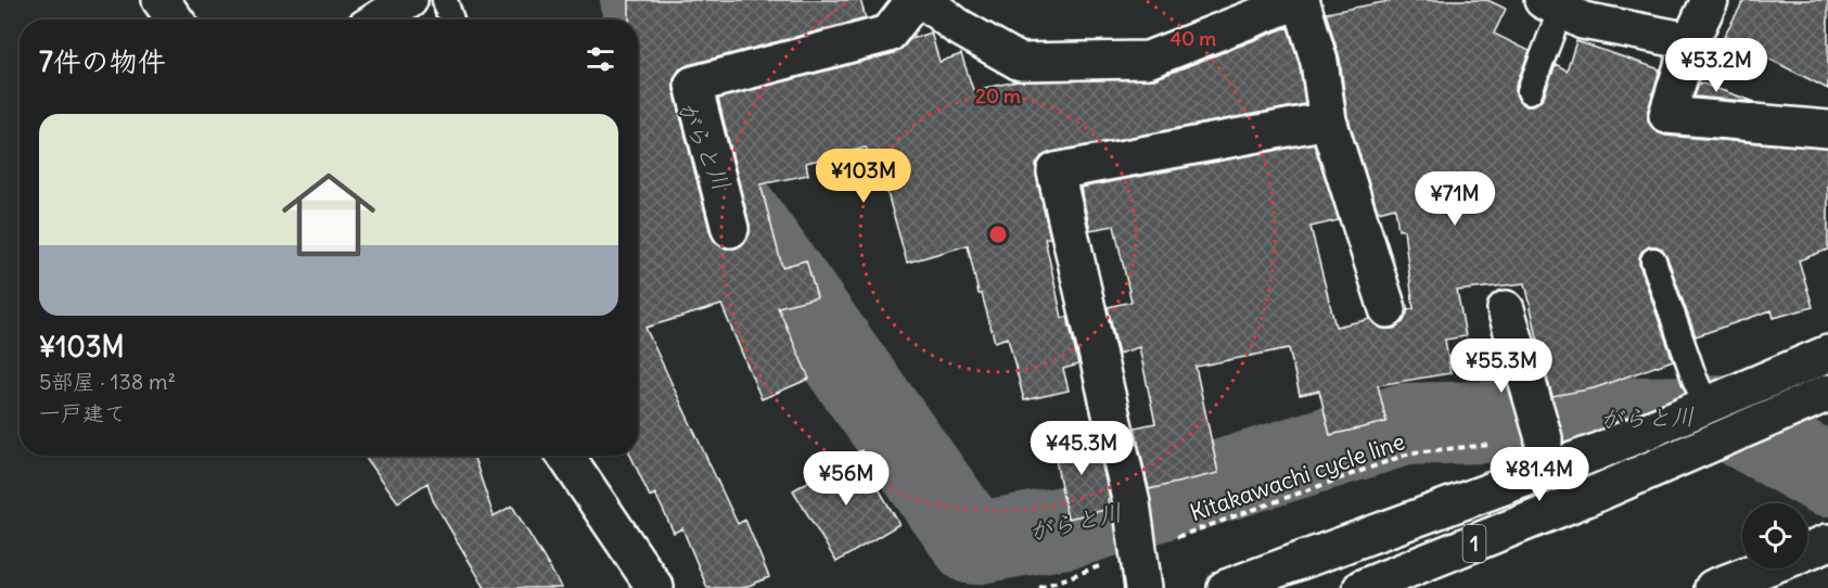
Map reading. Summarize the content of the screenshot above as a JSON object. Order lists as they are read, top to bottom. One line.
{"streets":{"main road":["1"],"path":["Kitakawachi cycle line"]},"water":["がらと川"],"page":{"heading":"7件の物件","price":["¥53.2M","¥103M","¥71M","¥55.3M","¥45.3M","¥81.4M","¥56M"],"list":[{"name":"¥103M","note":"5部屋 · 138 m² · 一戸建て"}]},"rings":["40 m","20 m"]}
